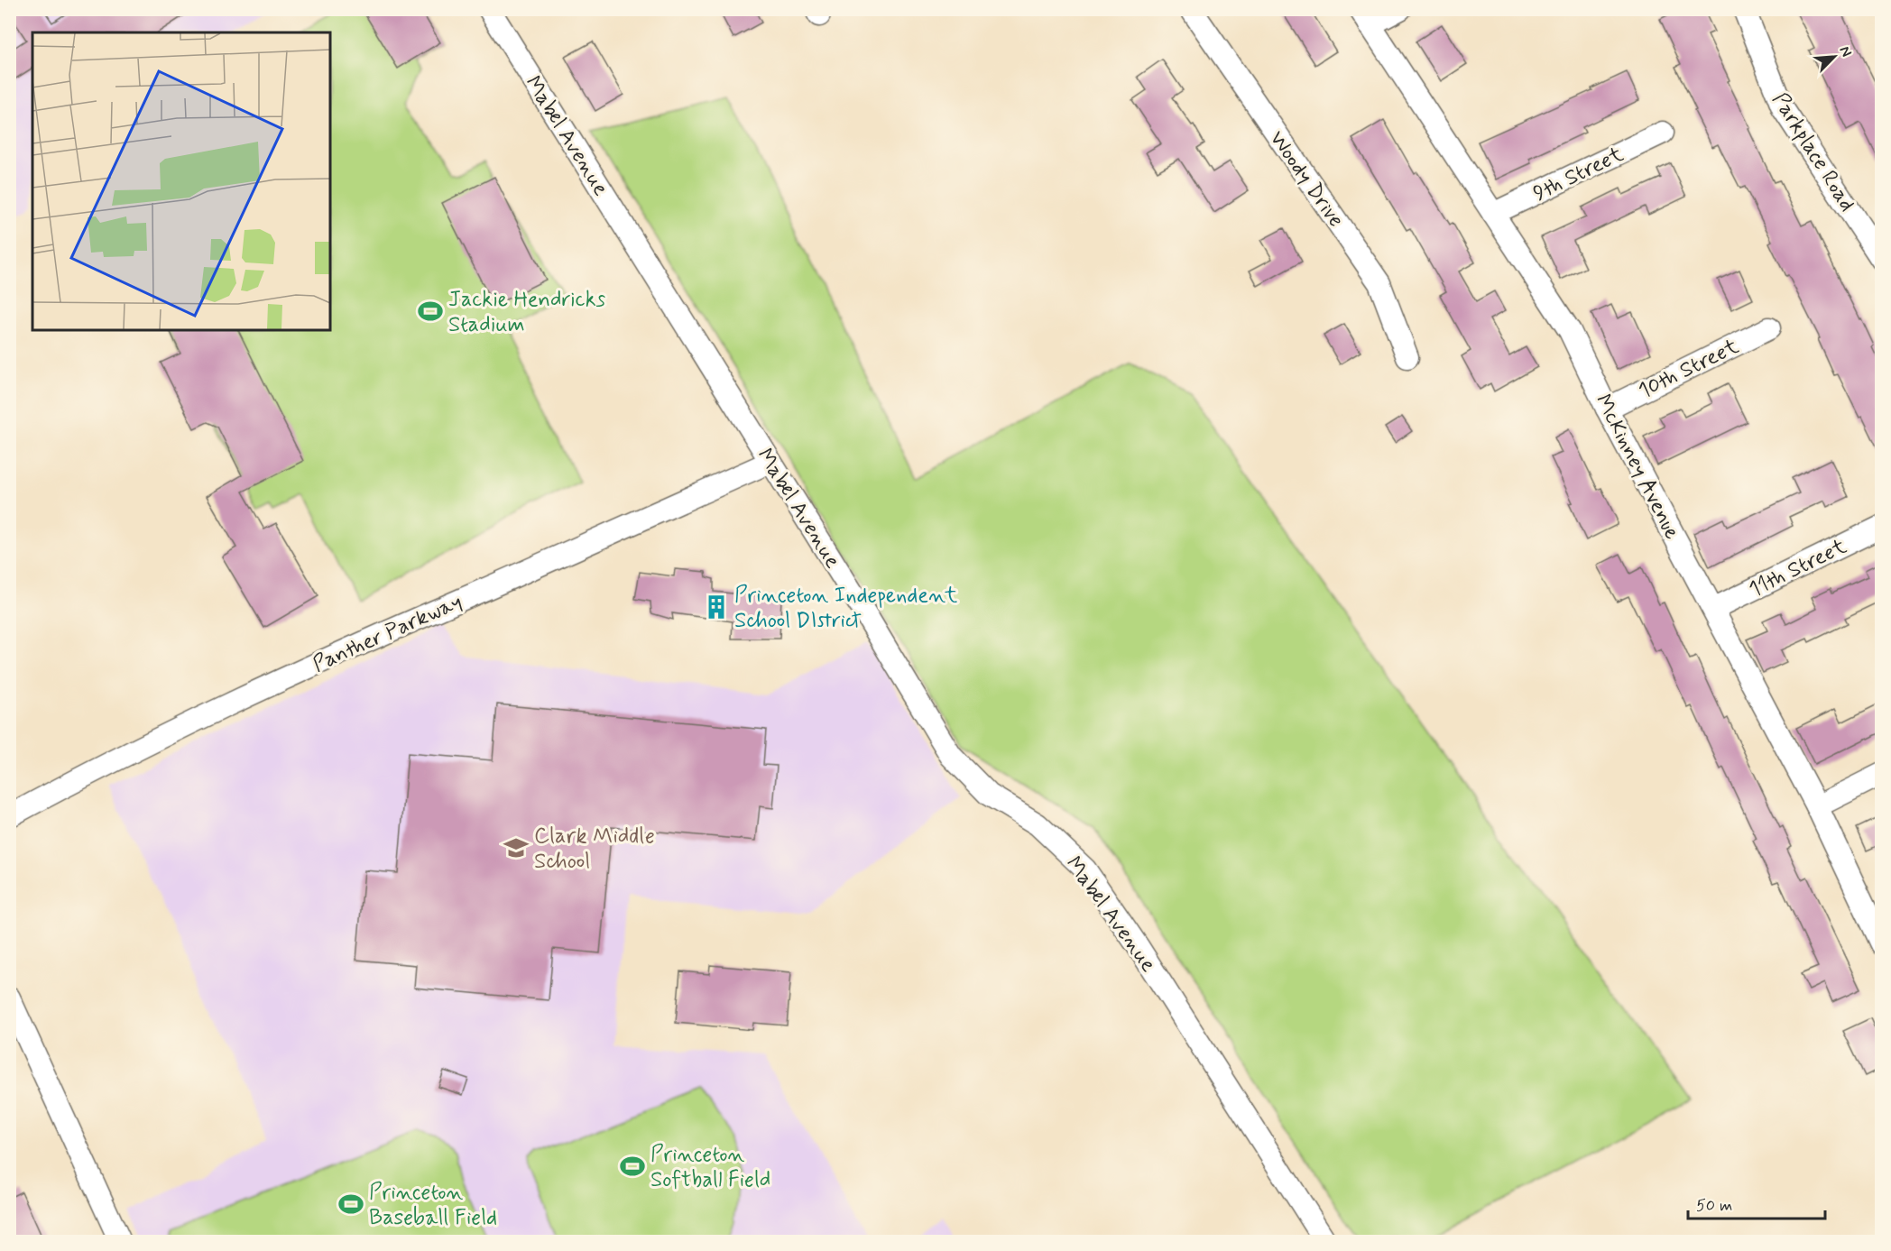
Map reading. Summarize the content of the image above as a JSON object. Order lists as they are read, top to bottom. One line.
{"streets":{"street":["Mabel Avenue","Parkplace Road","9th Street","Woody Drive","10th Street","McKinney Avenue","11th Street","Panther Parkway"]},"crossings":[["Mabel Avenue","Panther Parkway"],["9th Street","McKinney Avenue"],["10th Street","McKinney Avenue"],["McKinney Avenue","11th Street"]],"places":{"sports":["Jackie Hendricks Stadium","Princeton Softball Field","Princeton Baseball Field"],"building":["Princeton Independent School DIstrict"],"school or university":["Clark Middle School"]},"scale_bar":"50 m","north":"top right"}
